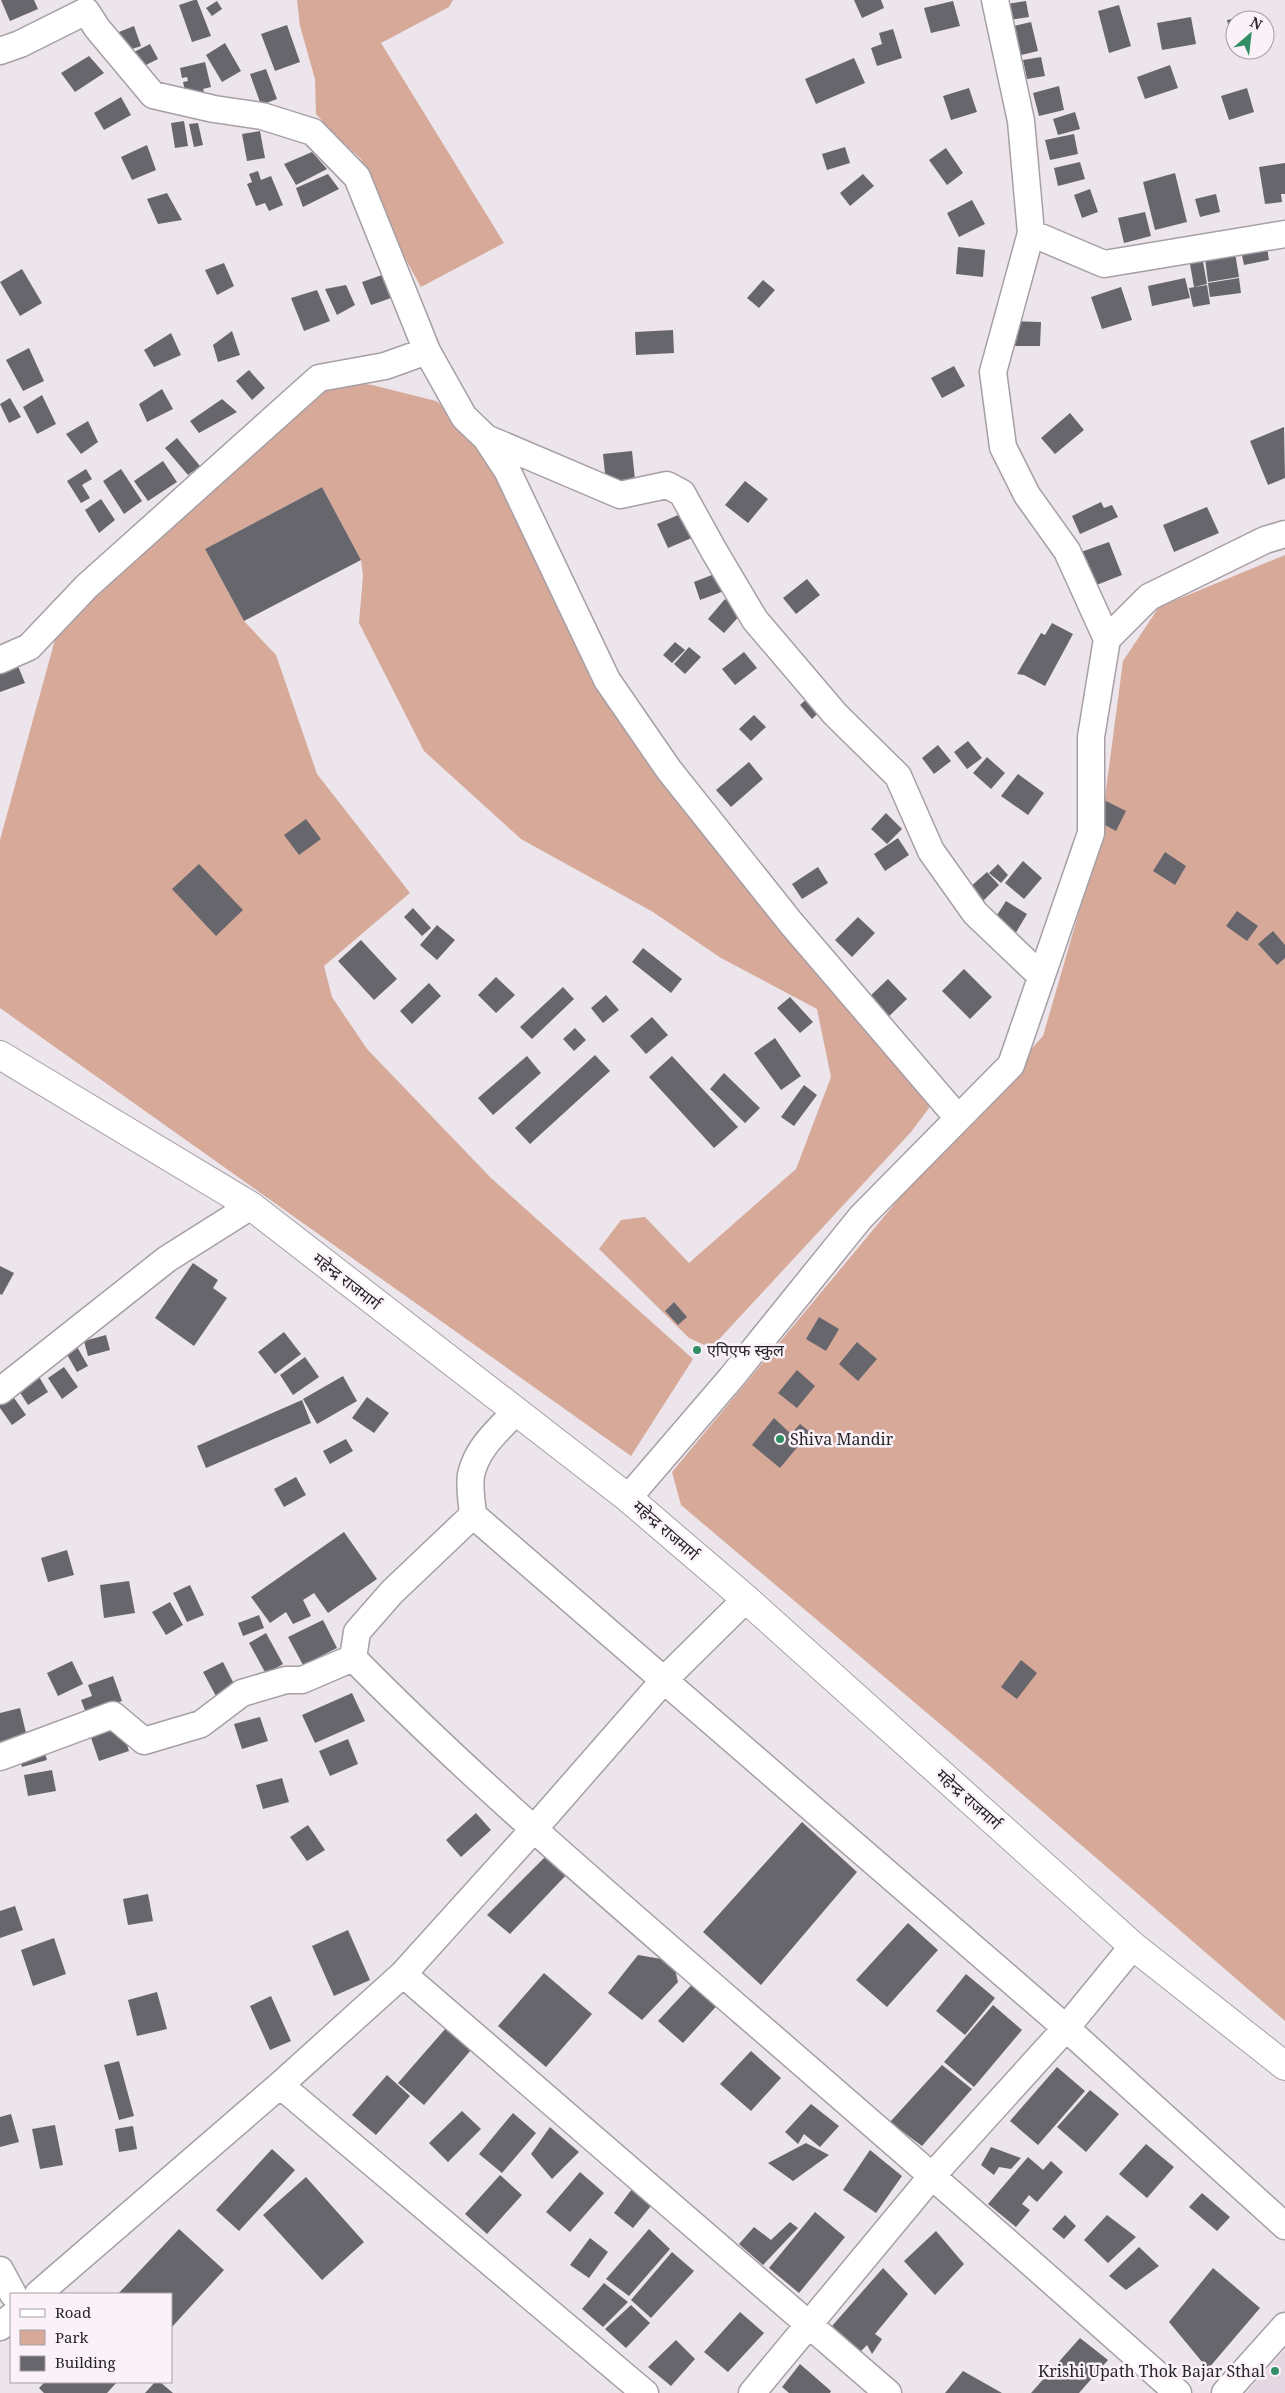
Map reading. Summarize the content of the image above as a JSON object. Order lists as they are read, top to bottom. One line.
{"streets":{"highway":["महेन्द्र राजमार्ग"]},"places":["एपिएफ स्कुल","Shiva Mandir","Krishi Upath Thok Bajar Sthal"],"legend":["Road","Park","Building"],"north":"top right"}
